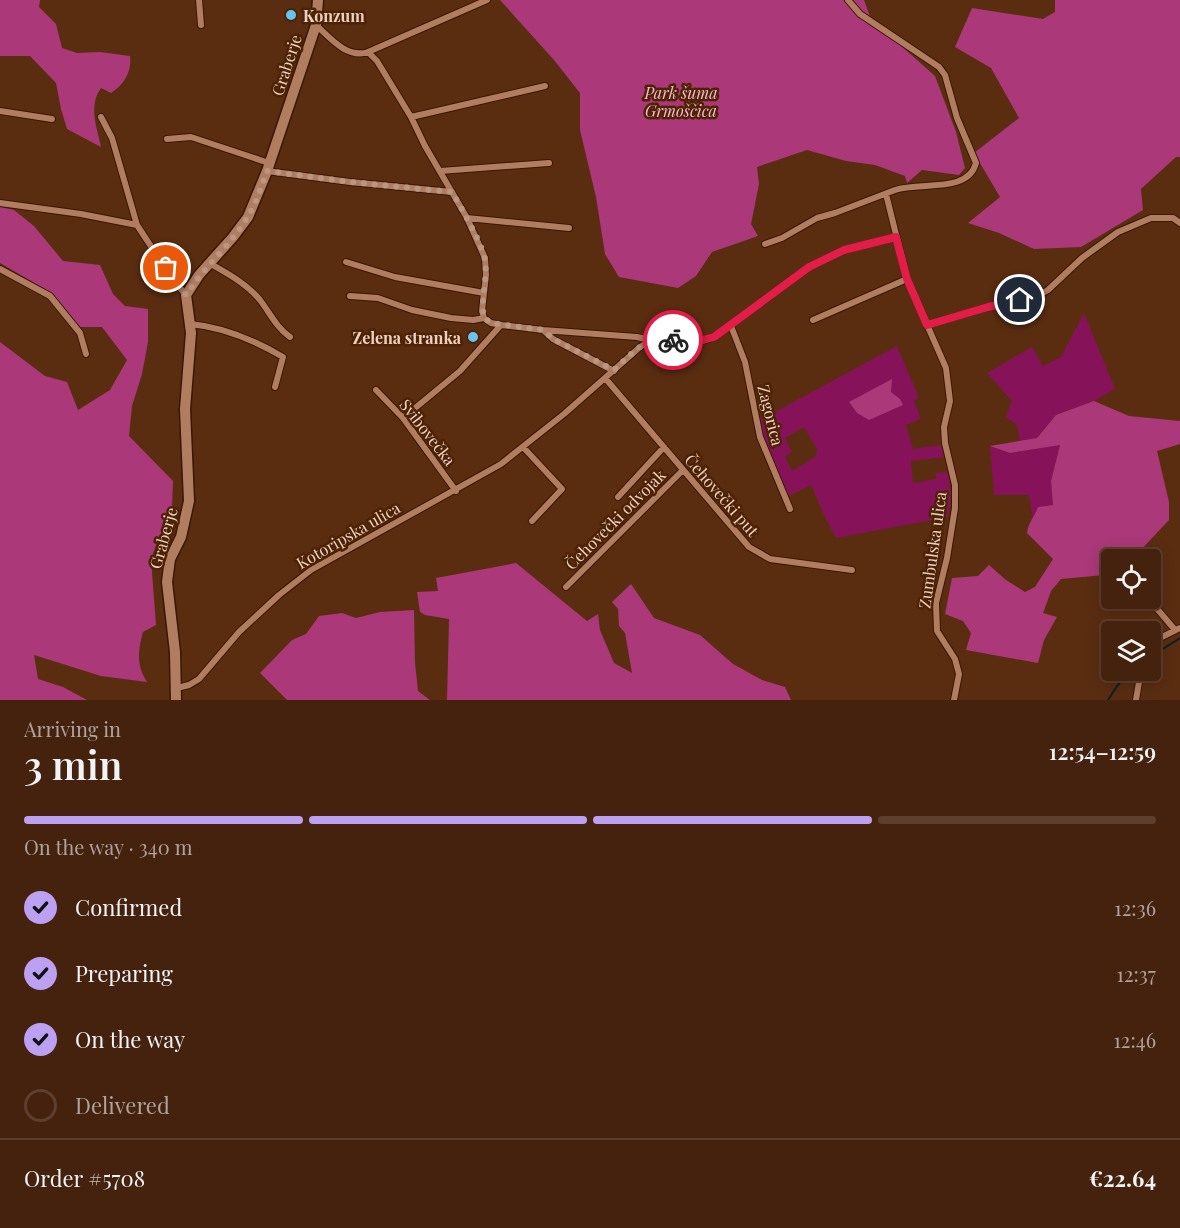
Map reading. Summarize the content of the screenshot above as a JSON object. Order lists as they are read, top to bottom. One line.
{"streets":{"street":["Graberje","Zagorica","Svibovečka","Čehovečki put","Čehovečki odvojak","Kotoripska ulica","Zumbulska ulica"]},"crossings":[["Graberje","Kotoripska ulica"],["Svibovečka","Kotoripska ulica"],["Čehovečki put","Čehovečki odvojak"],["Čehovečki put","Kotoripska ulica"]],"parks":["Park šuma Grmoščica"],"places":["Konzum","Zelena stranka"],"page":{"heading":["3 min","Arriving in","12:54–12:59"],"panel":["Order #5708","€22.64"],"bar":"On the way · 340 m","list":[["Confirmed","12:36"],["Preparing","12:37"],["On the way","12:46"],"Delivered"]}}
